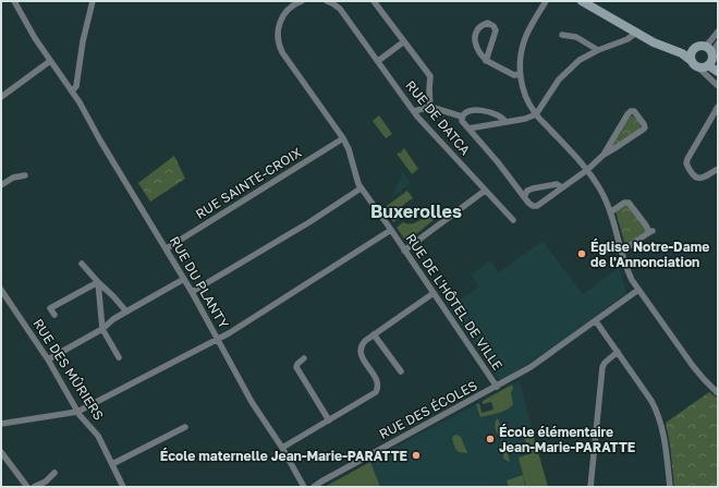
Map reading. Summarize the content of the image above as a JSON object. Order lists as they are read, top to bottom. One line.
{"streets":{"street":["RUE DE DATCA","RUE SAINTE-CROIX","RUE DU PLANTY","RUE DE L'HÔTEL DE VILLE","RUE DES MÛRIERS","RUE DES ÉCOLES"]},"crossings":[["RUE SAINTE-CROIX","RUE DU PLANTY"],["RUE SAINTE-CROIX","RUE DE L'HÔTEL DE VILLE"],["RUE DE L'HÔTEL DE VILLE","RUE DES ÉCOLES"]],"districts":["Buxerolles"],"places":["Église Notre-Dame de l'Annonciation","École élémentaire Jean-Marie-PARATTE","École maternelle Jean-Marie-PARATTE"]}
